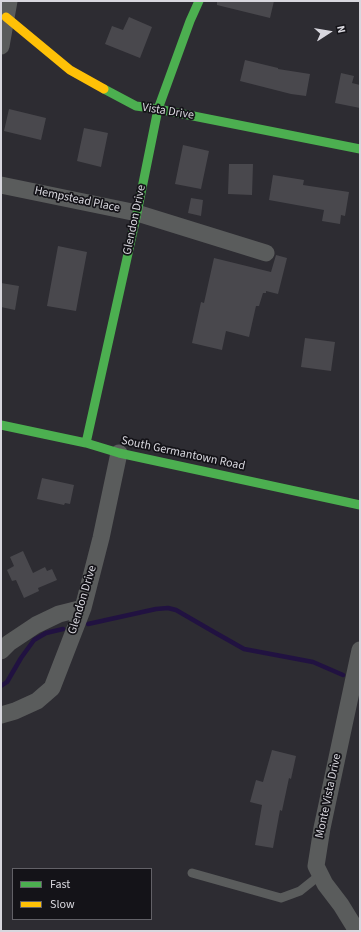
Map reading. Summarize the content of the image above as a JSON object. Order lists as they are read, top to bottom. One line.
{"streets":{"street":["Vista Drive","Hempstead Place","Glendon Drive","South Germantown Road","Monte Vista Drive"]},"crossings":[["Vista Drive","Glendon Drive"],["Hempstead Place","Glendon Drive"],["Glendon Drive","South Germantown Road"]],"legend":["Fast","Slow"],"north":"right"}
